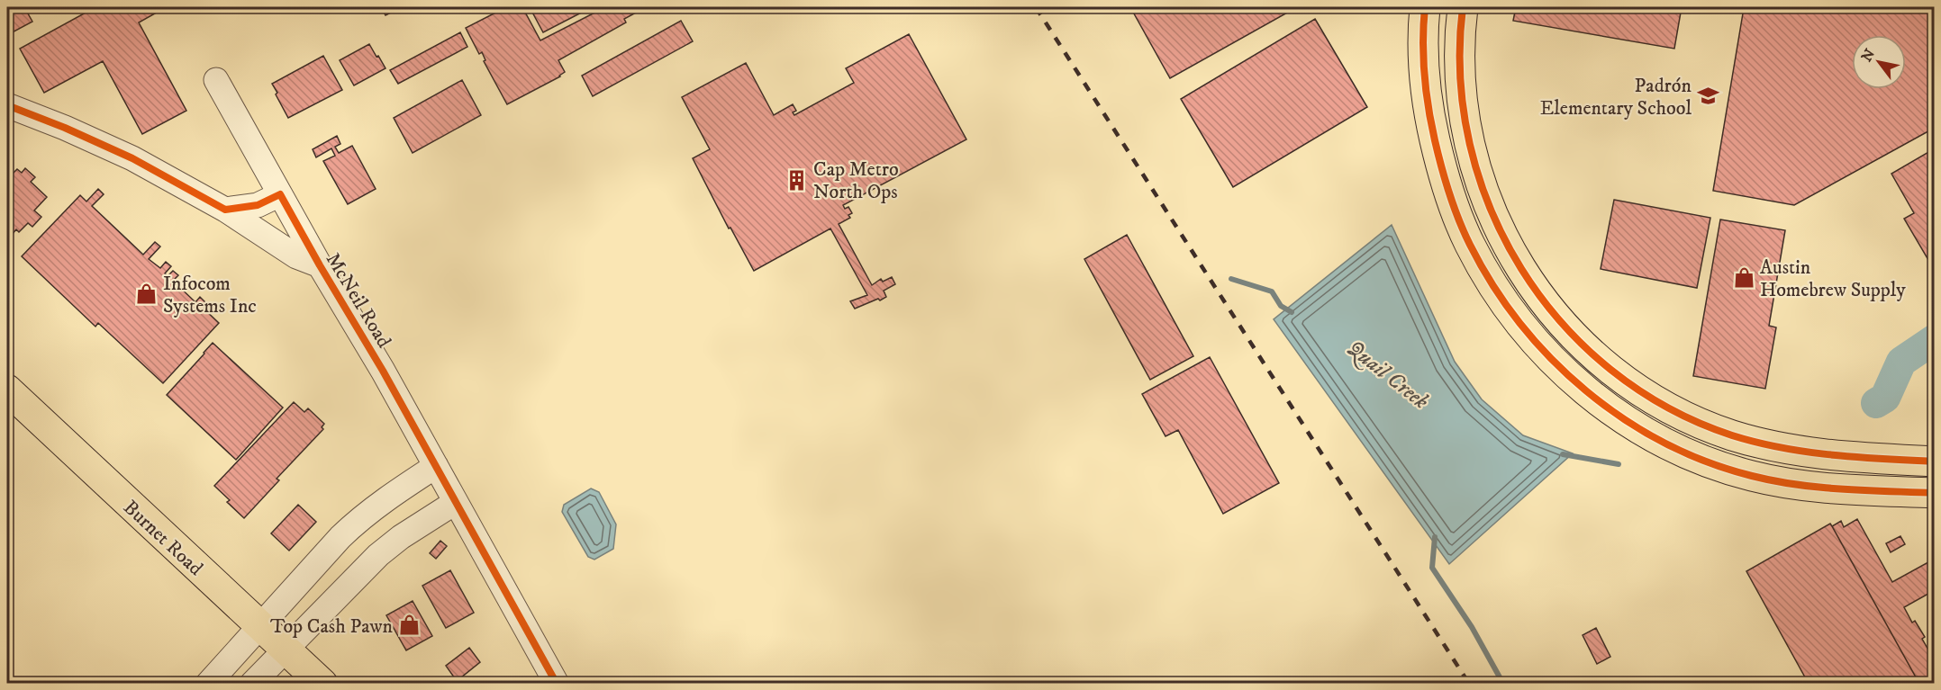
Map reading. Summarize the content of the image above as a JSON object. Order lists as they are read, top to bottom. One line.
{"streets":{"main road":["Burnet Road"],"street":["McNeil Road"]},"water":["Quail Creek"],"places":{"school or university":["Padrón Elementary School"],"building":["Cap Metro North Ops"],"shop":["Austin Homebrew Supply","Infocom Systems Inc","Top Cash Pawn"]},"north":"top left"}
